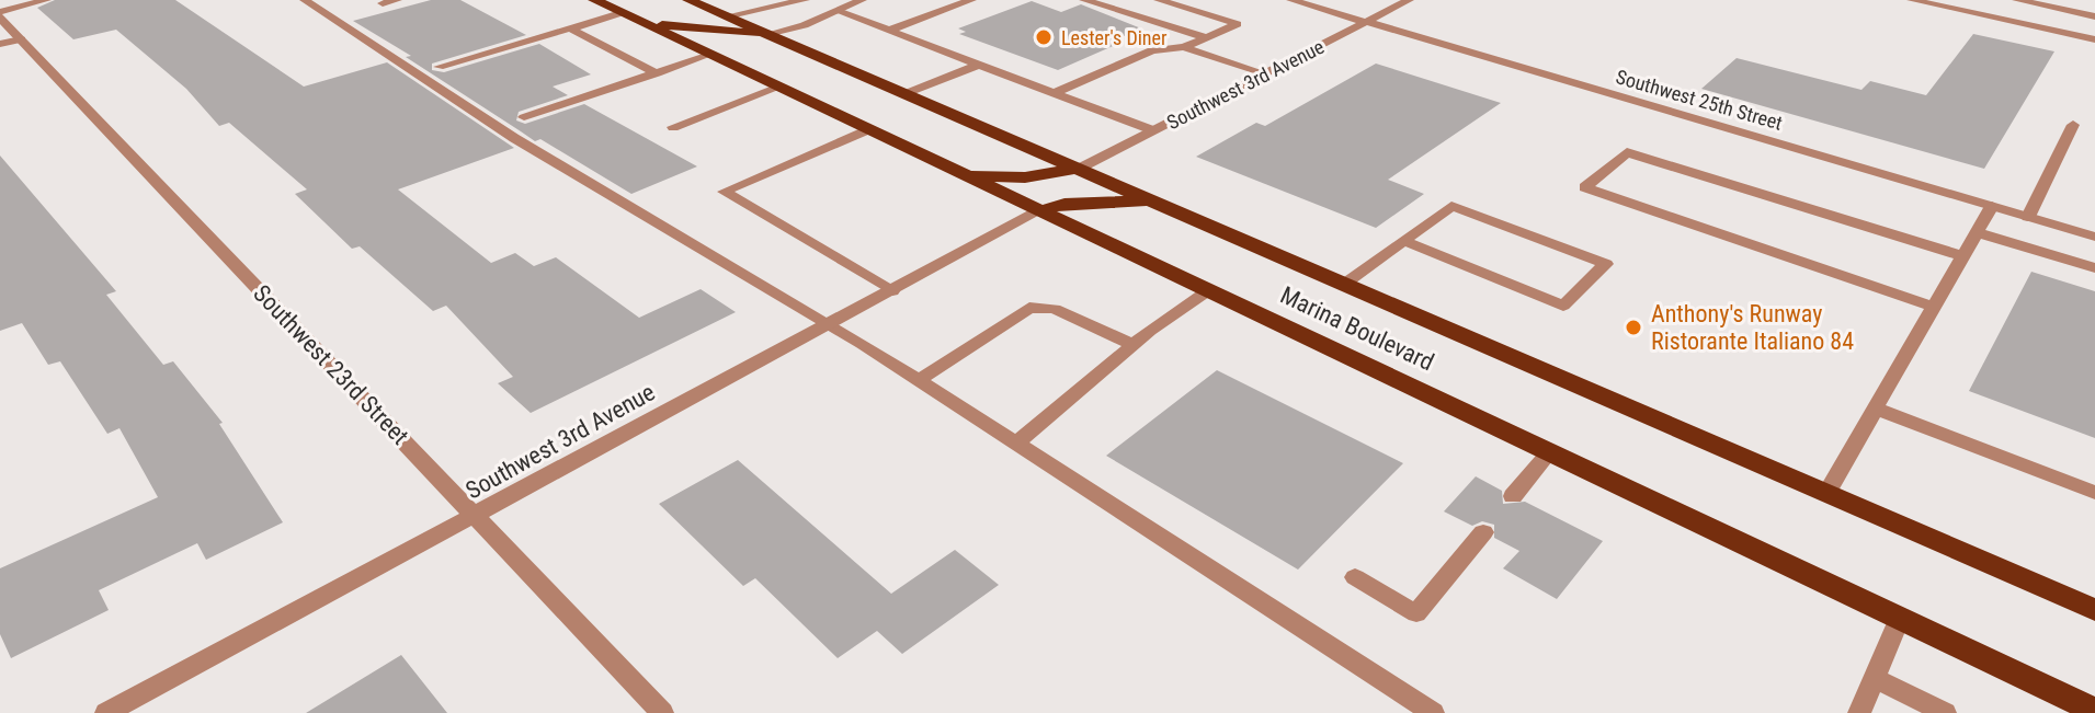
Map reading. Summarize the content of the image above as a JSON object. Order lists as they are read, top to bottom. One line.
{"streets":{"main road":["Marina Boulevard"],"street":["Southwest 3rd Avenue","Southwest 25th Street","Southwest 23rd Street"]},"crossings":[["Southwest 3rd Avenue","Southwest 25th Street"],["Southwest 3rd Avenue","Marina Boulevard"],["Southwest 3rd Avenue","Southwest 23rd Street"]],"places":["Lester's Diner","Anthony's Runway Ristorante Italiano 84"]}
